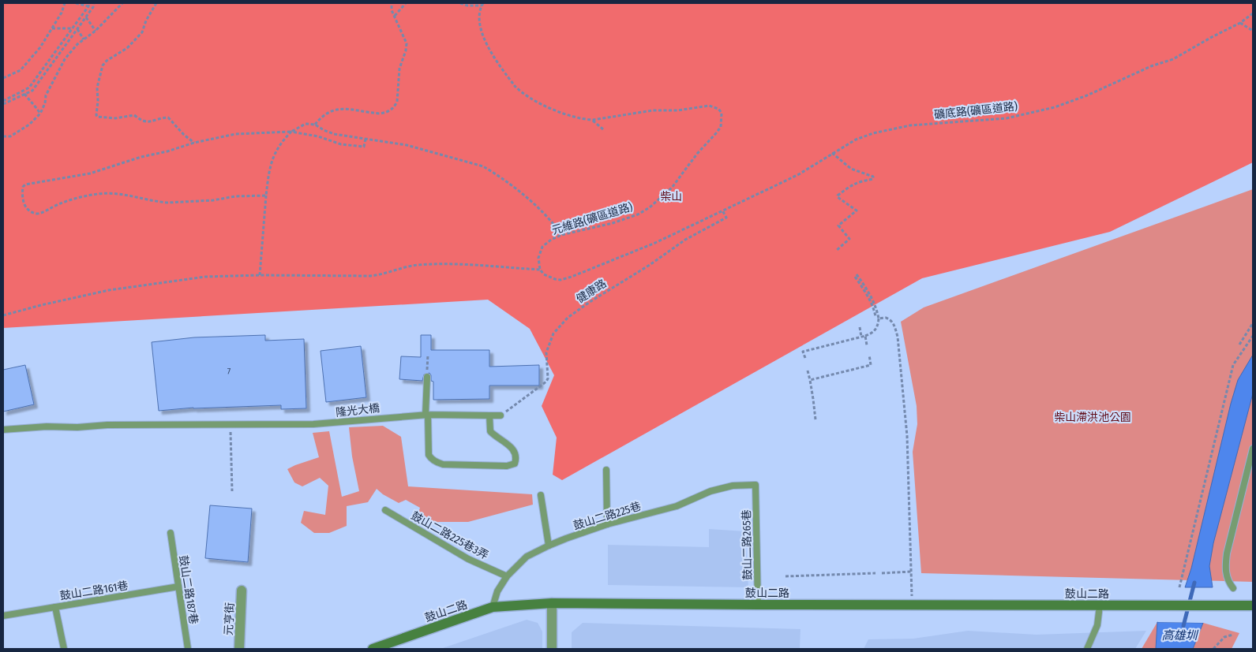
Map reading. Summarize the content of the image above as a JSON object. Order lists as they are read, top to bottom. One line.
{"streets":{"street":["鼓山二路","元亨街"],"lane":["隆光大橋","鼓山二路225巷","鼓山二路225巷3弄","鼓山二路265巷","鼓山二路187巷","鼓山二路161巷"],"path":["礦底路(礦區道路)","元維路(礦區道路)","健康路"]},"crossings":[["礦底路(礦區道路)","健康路"],["健康路","隆光大橋"],["鼓山二路225巷","鼓山二路225巷3弄"],["鼓山二路225巷","鼓山二路265巷"],["鼓山二路225巷","鼓山二路"],["鼓山二路265巷","鼓山二路"],["鼓山二路187巷","鼓山二路161巷"]],"water":["高雄圳"],"parks":["柴山","柴山滯洪池公園"],"house_numbers":["7"]}
